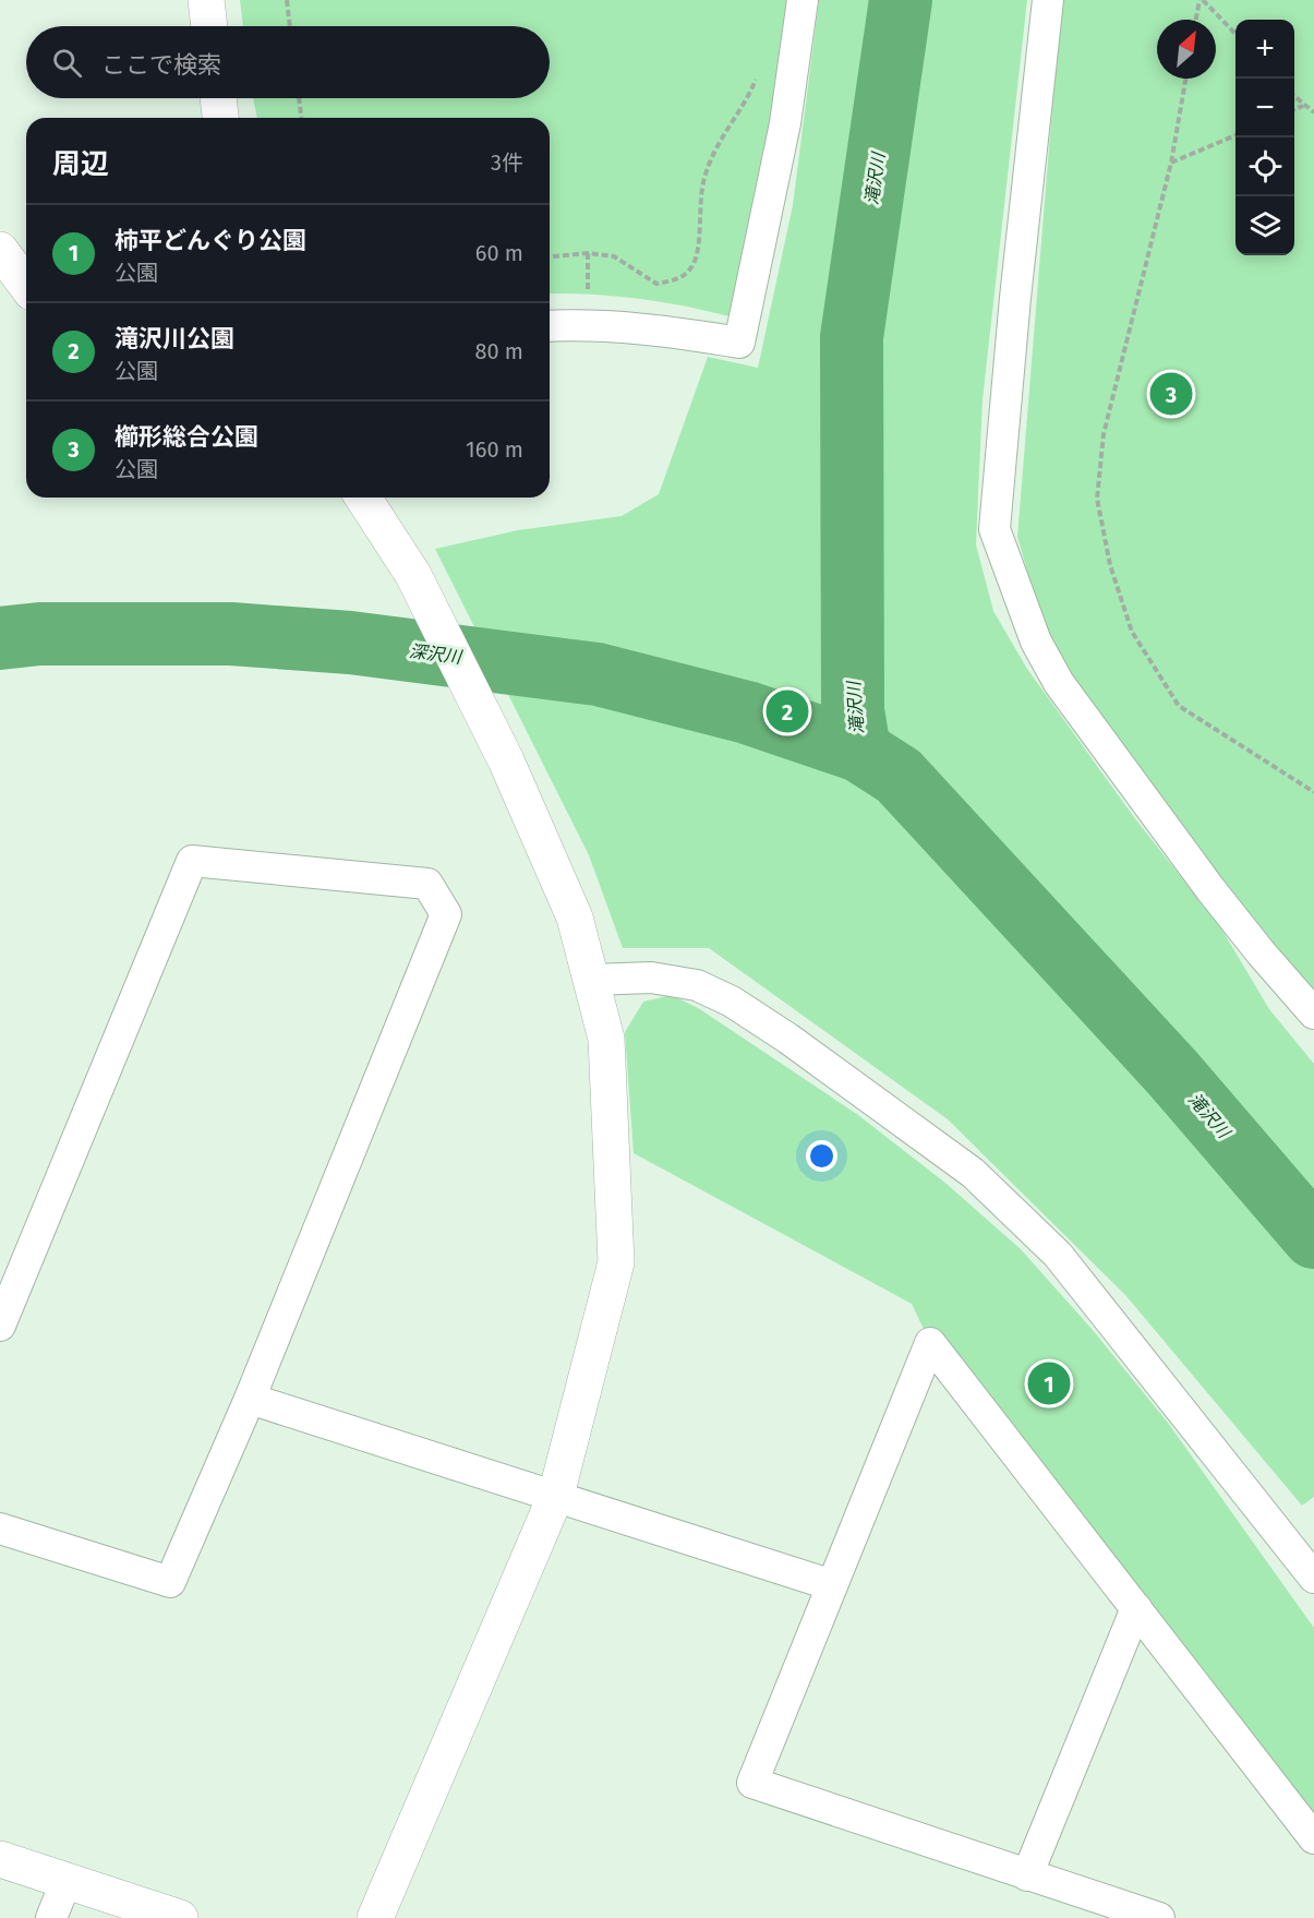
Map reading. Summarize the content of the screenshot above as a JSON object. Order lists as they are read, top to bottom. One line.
{"water":["滝沢川","深沢川"],"north":"top right","page":{"map_buttons":["+","−"],"search":"ここで検索","heading":["周辺","3件"],"list":[{"mark":"1","name":"柿平どんぐり公園","note":"公園","value":"60 m"},{"mark":"2","name":"滝沢川公園","note":"公園","value":"80 m"},{"mark":"3","name":"櫛形総合公園","note":"公園","value":"160 m"}],"pins":["3","2","1"]}}
